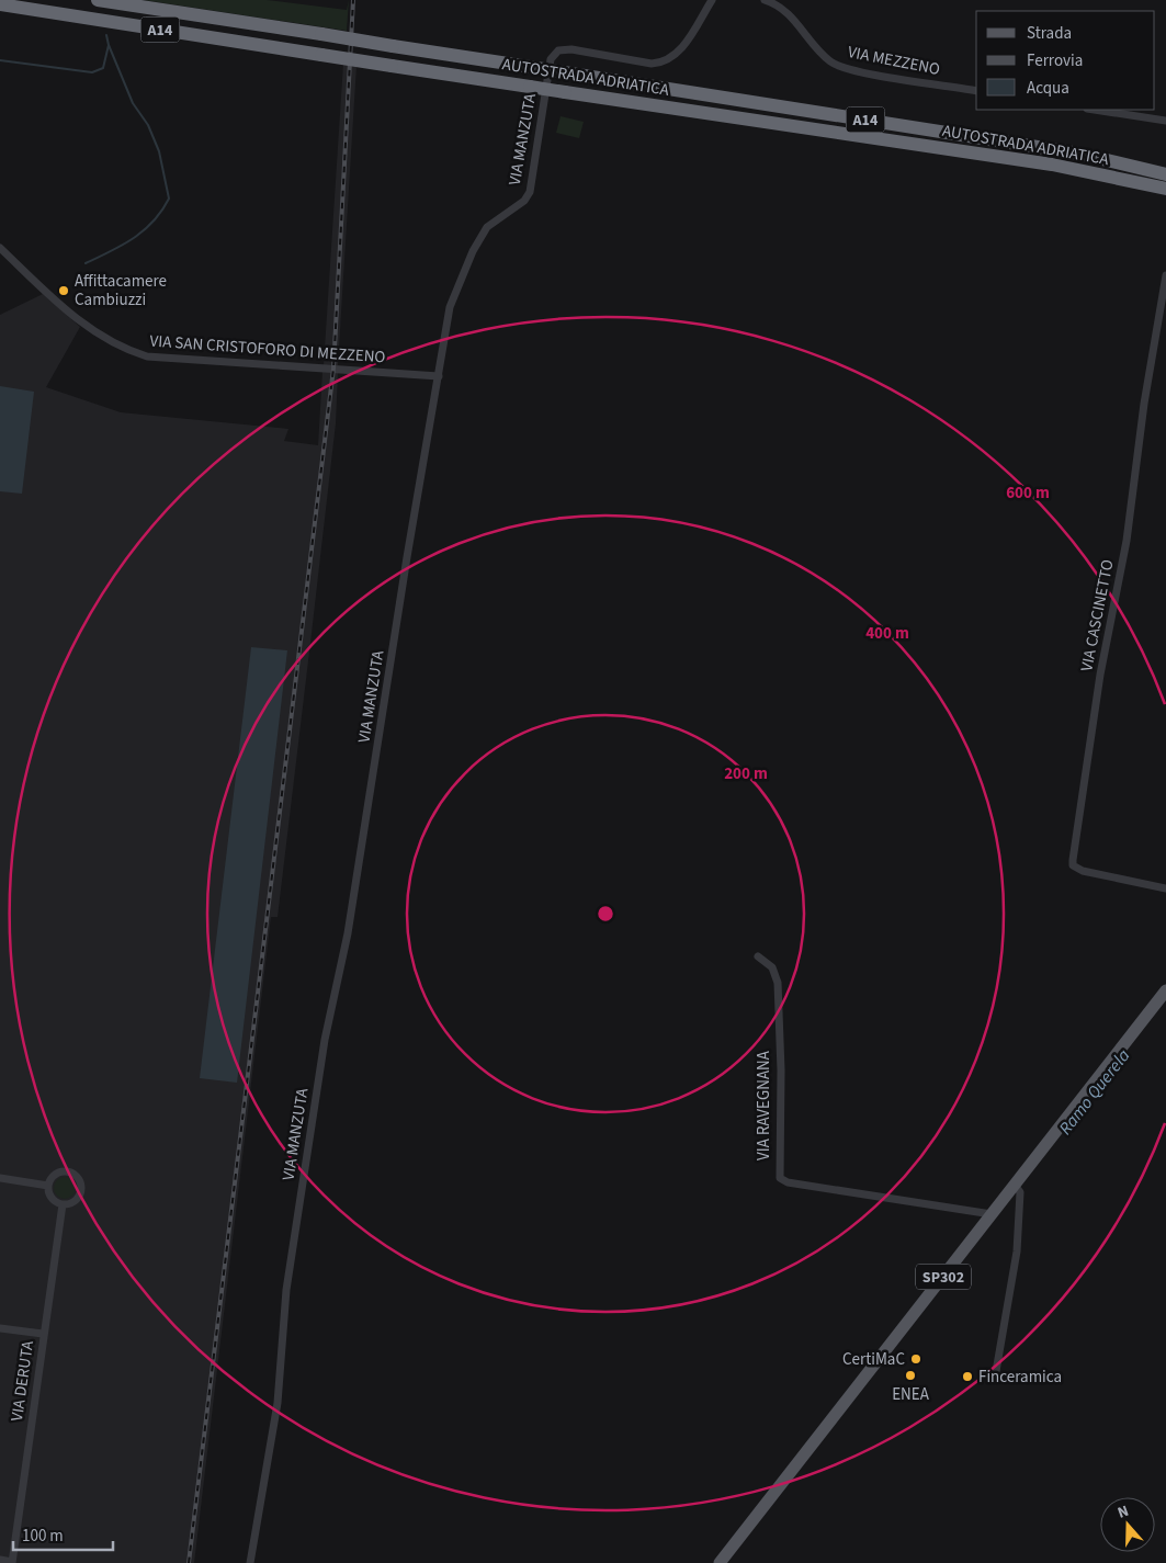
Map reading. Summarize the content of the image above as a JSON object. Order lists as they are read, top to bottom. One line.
{"streets":{"highway":["A14","AUTOSTRADA ADRIATICA"],"main road":["SP302"],"street":["VIA MEZZENO","VIA MANZUTA","VIA SAN CRISTOFORO DI MEZZENO","VIA CASCINETTO","VIA RAVEGNANA","VIA DERUTA"]},"crossings":[["VIA MANZUTA","VIA SAN CRISTOFORO DI MEZZENO"],["VIA RAVEGNANA","SP302"]],"water":["Ramo Querela"],"places":["Affittacamere Cambiuzzi","CertiMaC","ENEA","Finceramica"],"legend":["Strada","Ferrovia","Acqua"],"scale_bar":"100 m","north":"top","rings":["600 m","400 m","200 m"]}
